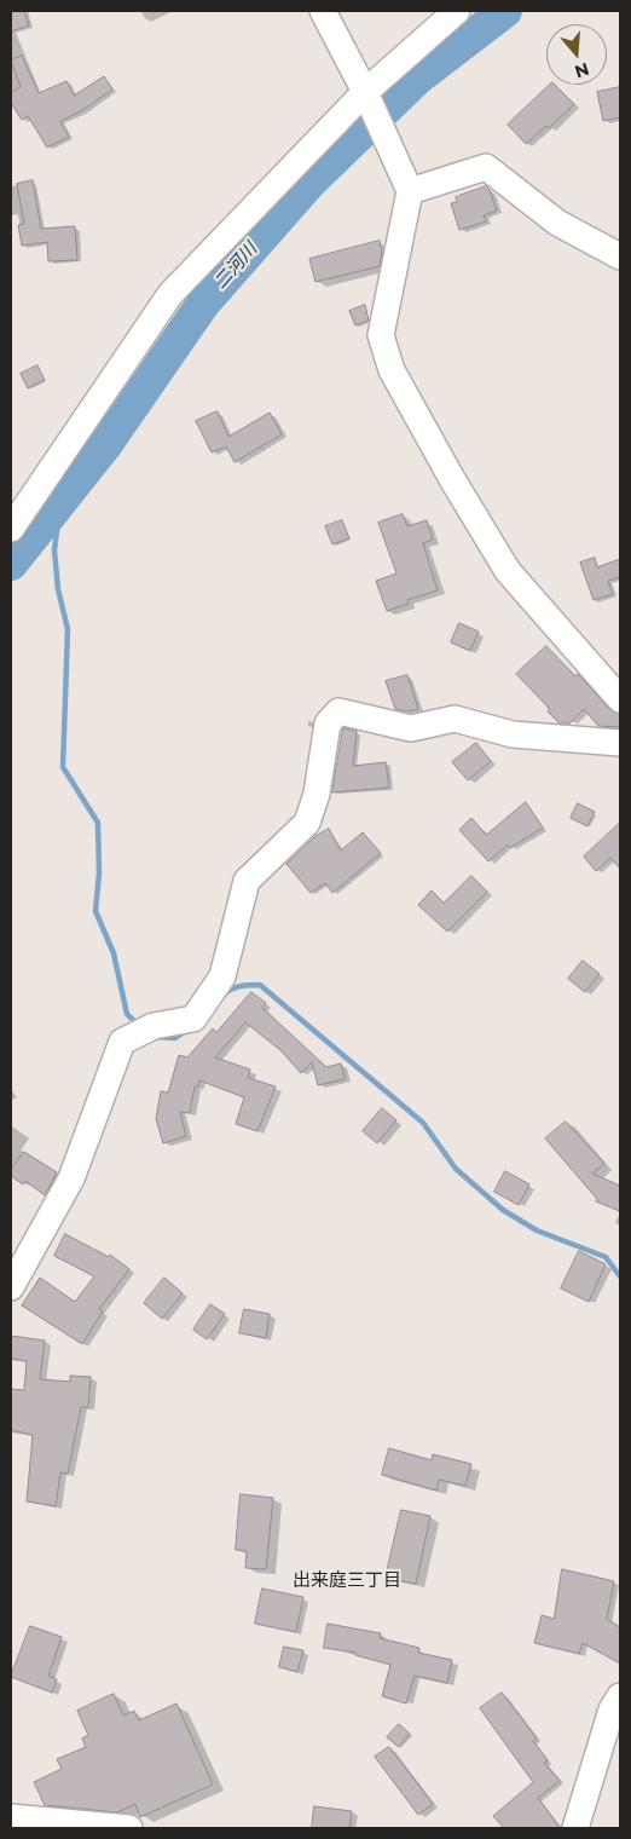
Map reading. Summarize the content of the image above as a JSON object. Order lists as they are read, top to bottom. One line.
{"districts":["出来庭三丁目"],"water":["二河川"],"north":"bottom"}
